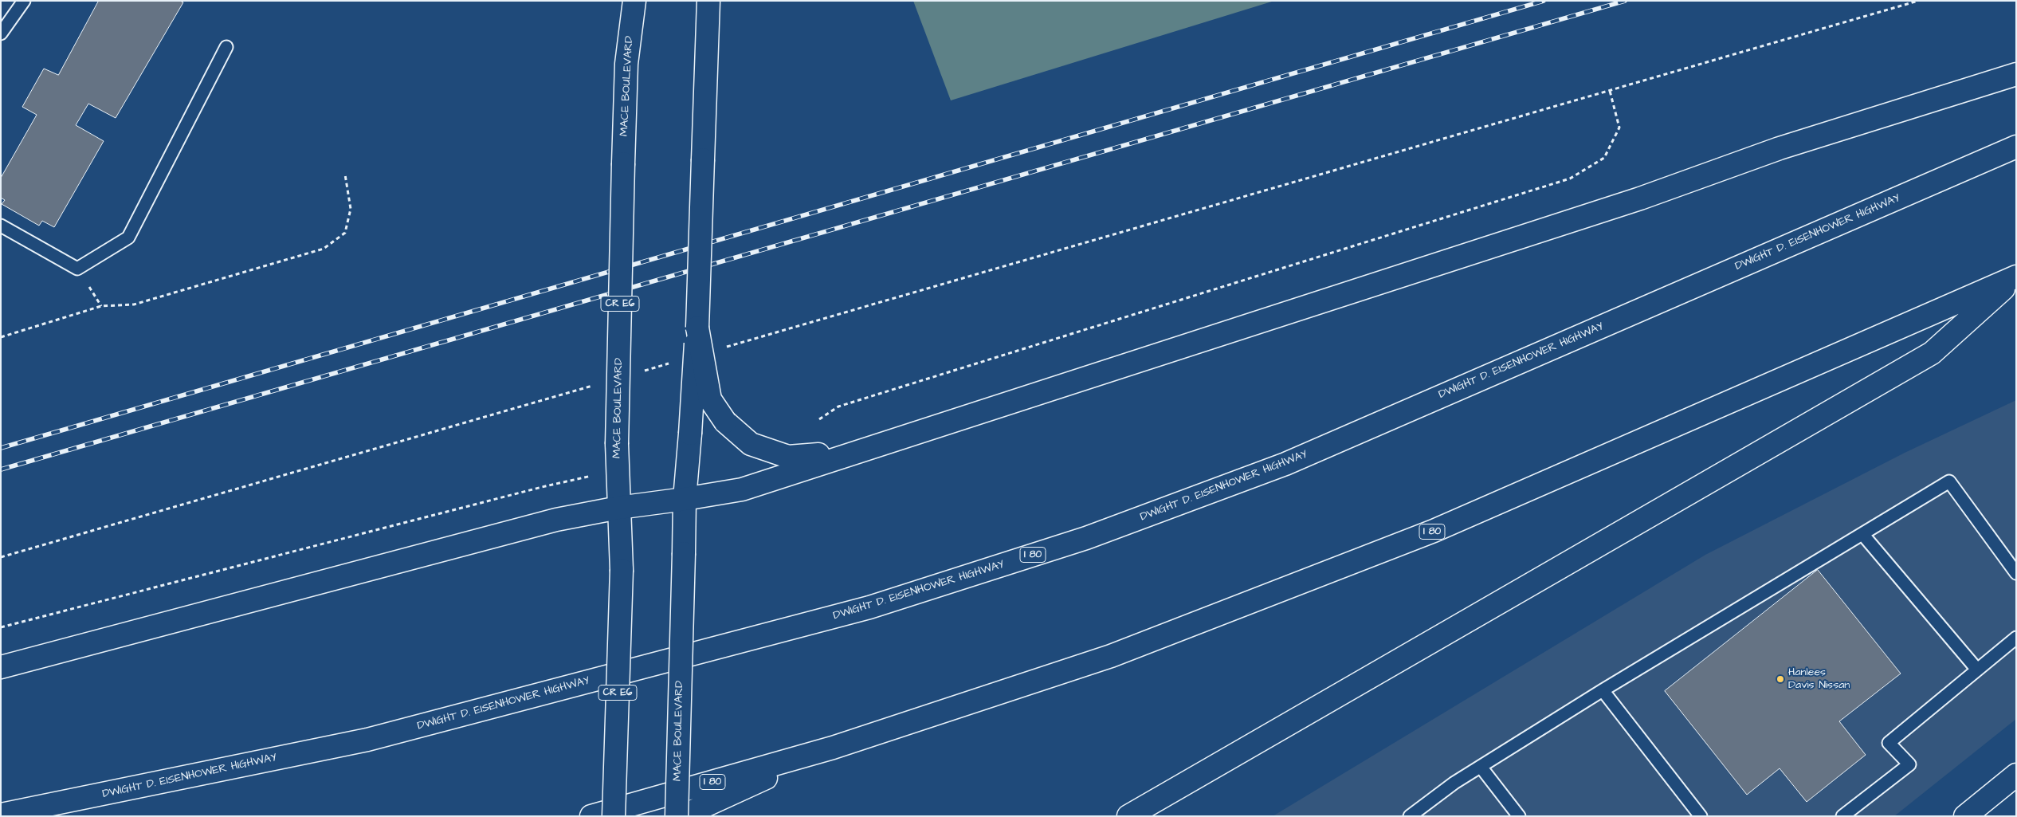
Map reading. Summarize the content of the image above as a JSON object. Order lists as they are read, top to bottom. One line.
{"streets":{"main road":["MACE BOULEVARD","DWIGHT D. EISENHOWER HIGHWAY","CR E6","I 80"]},"places":["Hanlees Davis Nissan"]}
